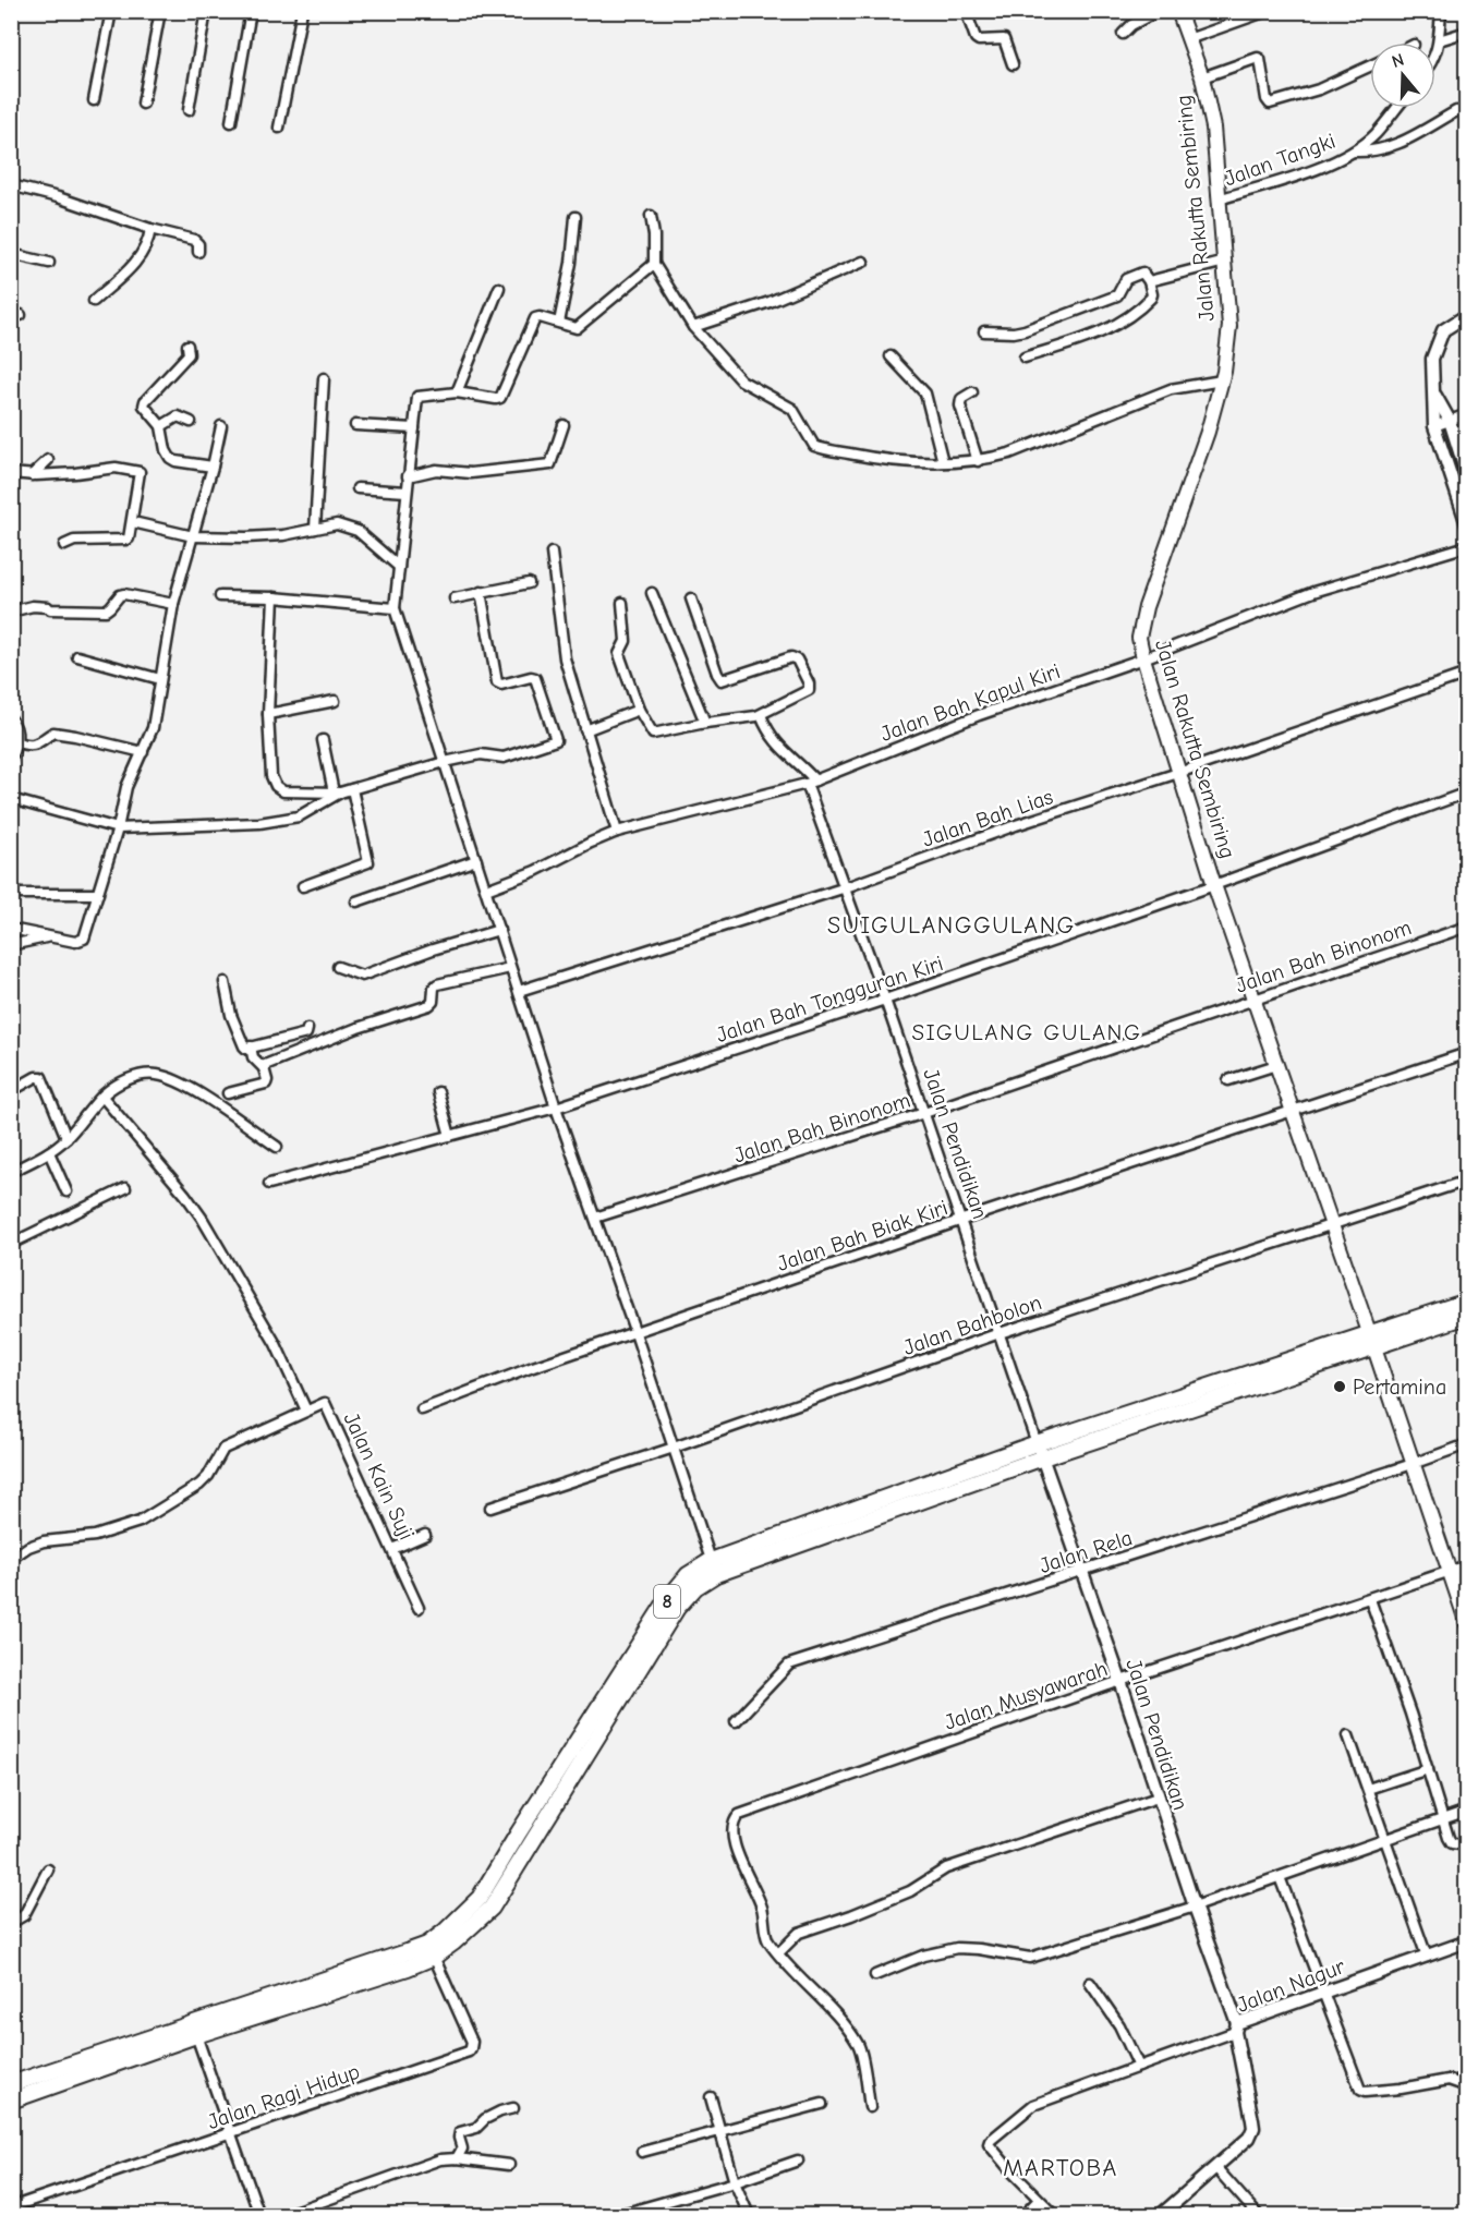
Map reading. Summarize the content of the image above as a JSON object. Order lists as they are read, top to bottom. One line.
{"streets":{"highway":["8"],"main road":["Jalan Rakutta Sembiring"],"street":["Jalan Tangki","Jalan Bah Kapul Kiri","Jalan Bah Lias","Jalan Bah Binonom","Jalan Bah Tongguran Kiri","Jalan Pendidikan","Jalan Bah Biak Kiri","Jalan Bahbolon","Jalan Kain Suji","Jalan Rela","Jalan Musyawarah","Jalan Nagur","Jalan Ragi Hidup"]},"crossings":[["Jalan Tangki","Jalan Rakutta Sembiring"],["Jalan Rakutta Sembiring","Jalan Bah Kapul Kiri"],["Jalan Rakutta Sembiring","Jalan Bah Lias"],["Jalan Rakutta Sembiring","Jalan Bah Binonom"],["Jalan Rakutta Sembiring","Jalan Bah Tongguran Kiri"],["Jalan Rakutta Sembiring","Jalan Bah Biak Kiri"],["Jalan Rakutta Sembiring","Jalan Bahbolon"],["Jalan Rakutta Sembiring","Jalan Rela"],["Jalan Rakutta Sembiring","8"],["Jalan Rakutta Sembiring","Jalan Musyawarah"],["Jalan Bah Kapul Kiri","Jalan Pendidikan"],["Jalan Bah Lias","Jalan Pendidikan"],["Jalan Bah Binonom","Jalan Pendidikan"],["Jalan Bah Tongguran Kiri","Jalan Pendidikan"],["Jalan Pendidikan","Jalan Bah Biak Kiri"],["Jalan Pendidikan","Jalan Bahbolon"],["Jalan Pendidikan","Jalan Rela"],["Jalan Pendidikan","8"],["Jalan Pendidikan","Jalan Musyawarah"],["Jalan Pendidikan","Jalan Nagur"],["8","Jalan Ragi Hidup"]],"districts":["SUIGULANGGULANG","SIGULANG GULANG","MARTOBA"],"places":["Pertamina"],"north":"top"}
